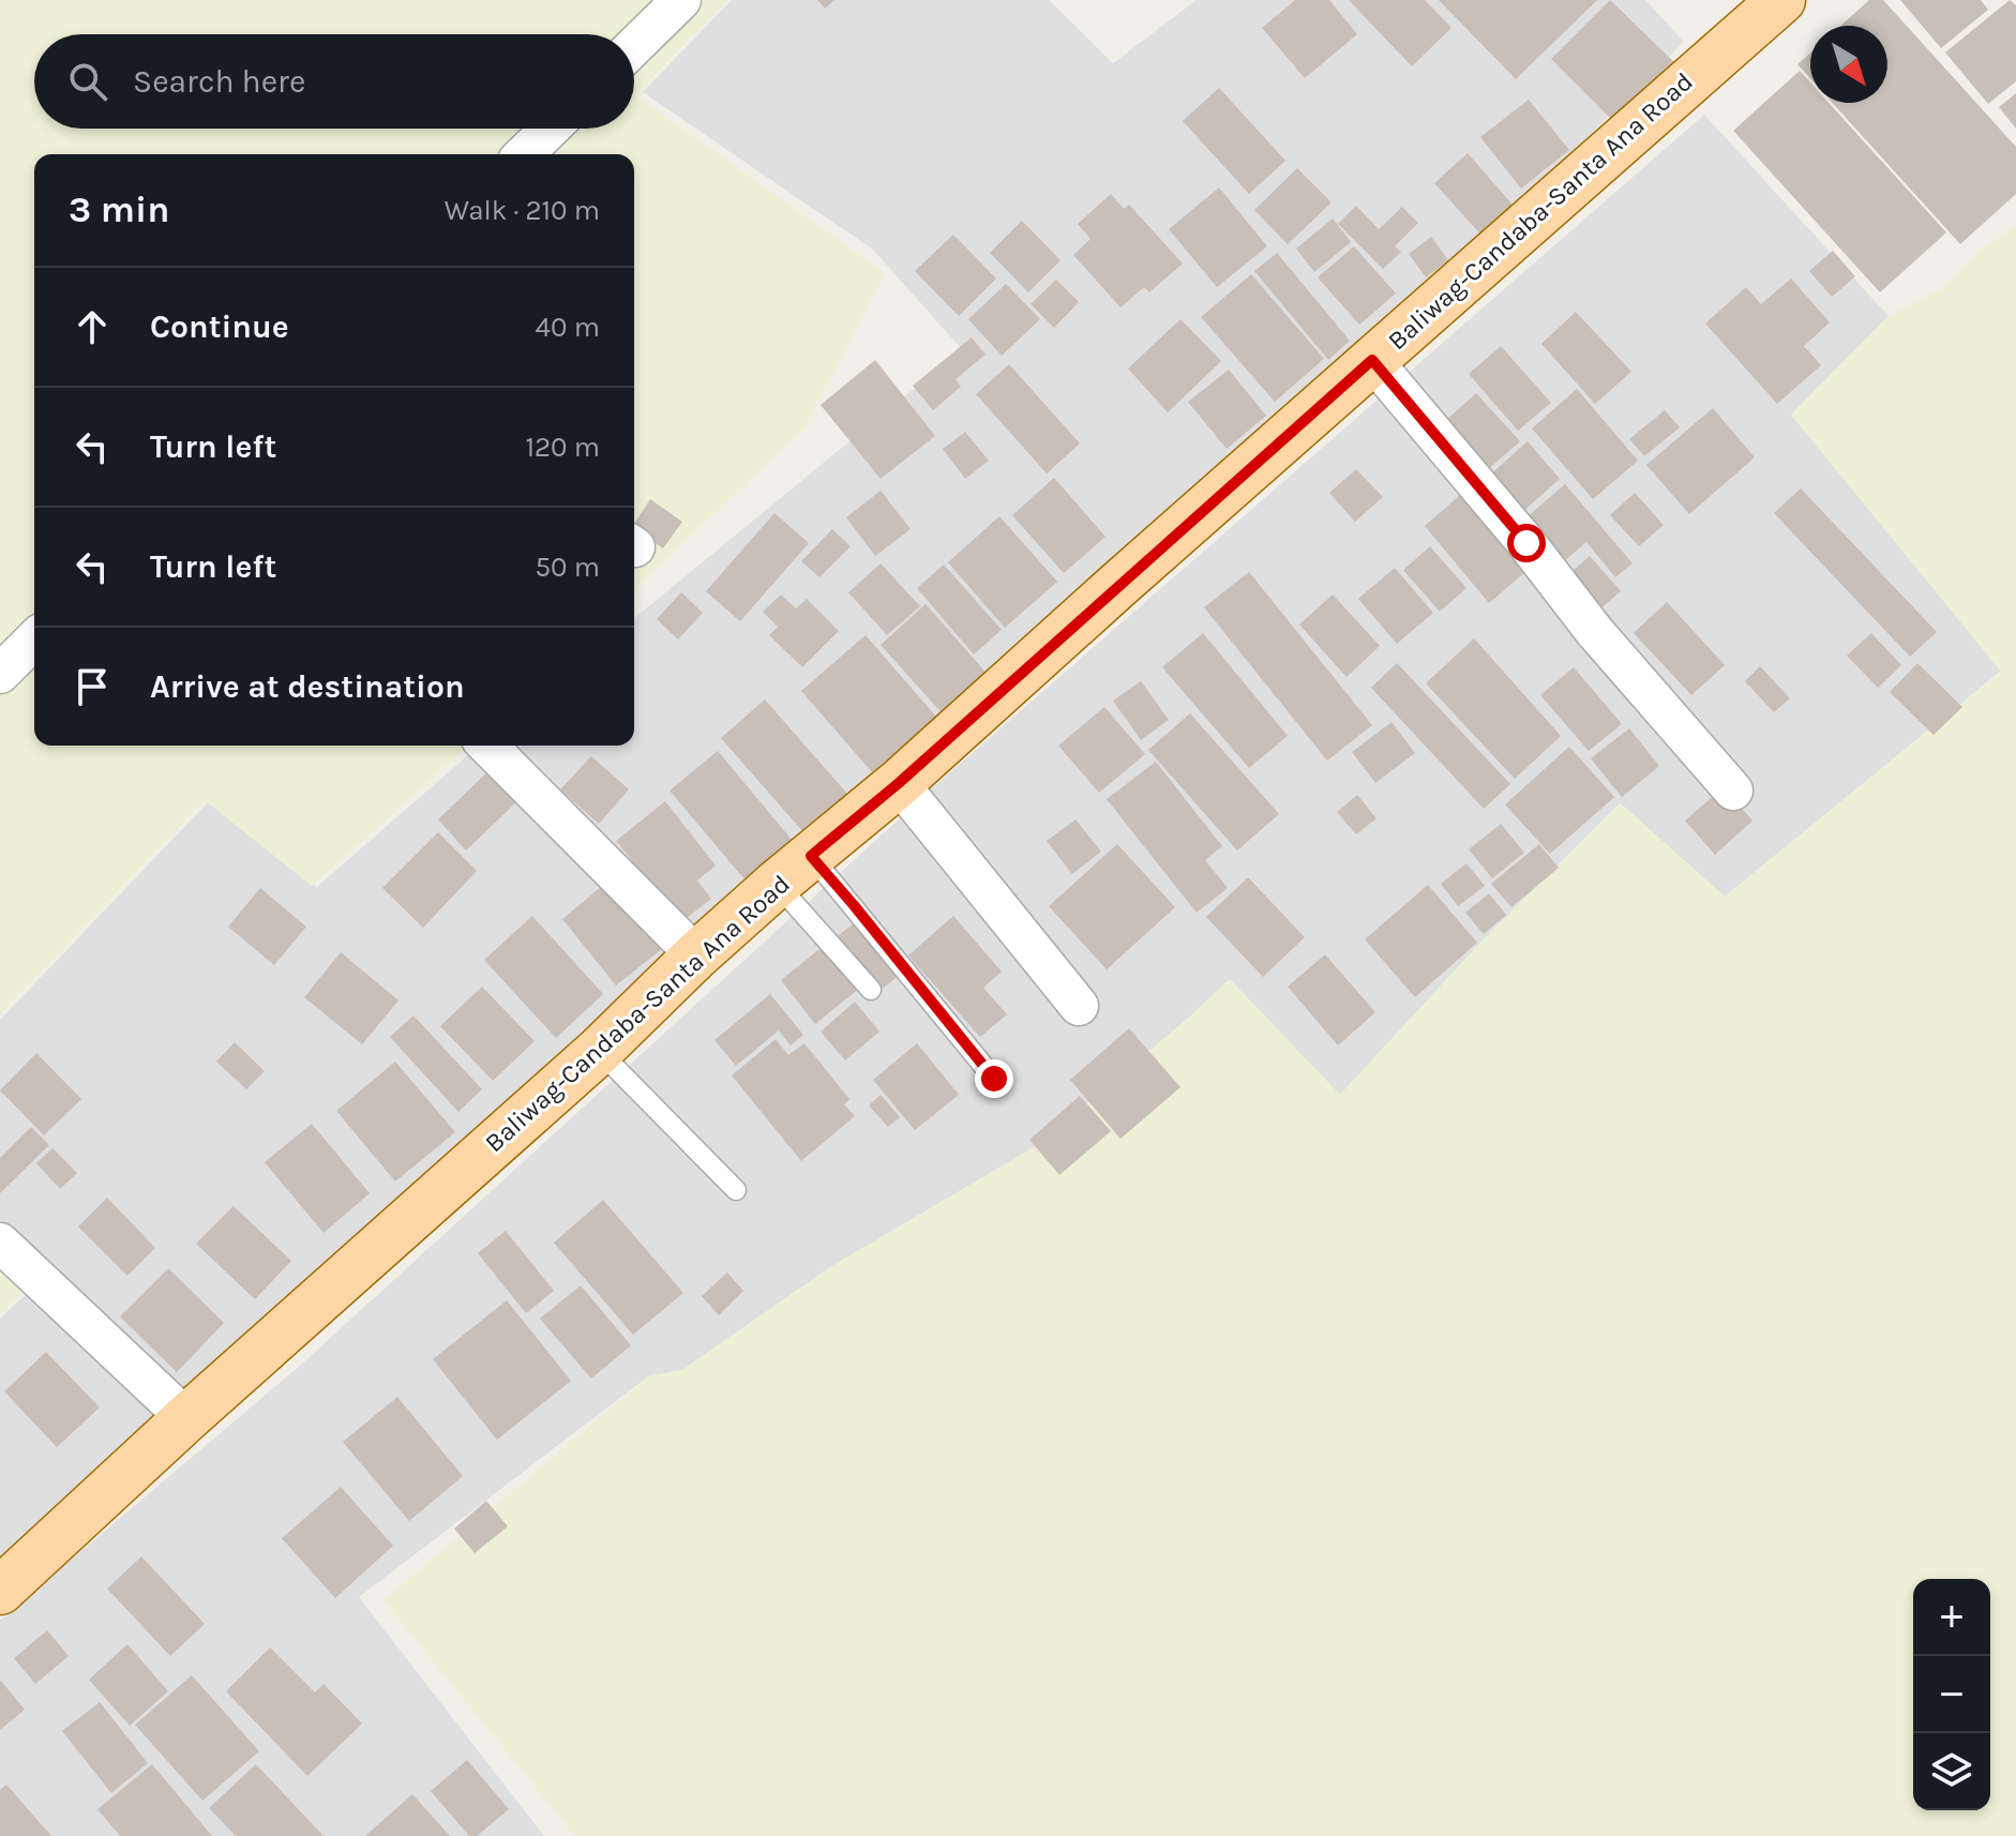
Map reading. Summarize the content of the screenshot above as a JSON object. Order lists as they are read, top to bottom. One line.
{"streets":{"main road":["Baliwag-Candaba-Santa Ana Road"]},"north":"bottom right","page":{"search":"Search here","heading":["3 min","Walk · 210 m"],"list":[["Continue","40 m"],["Turn left","120 m"],["Turn left","50 m"],"Arrive at destination"],"map_buttons":["+","−"]}}
